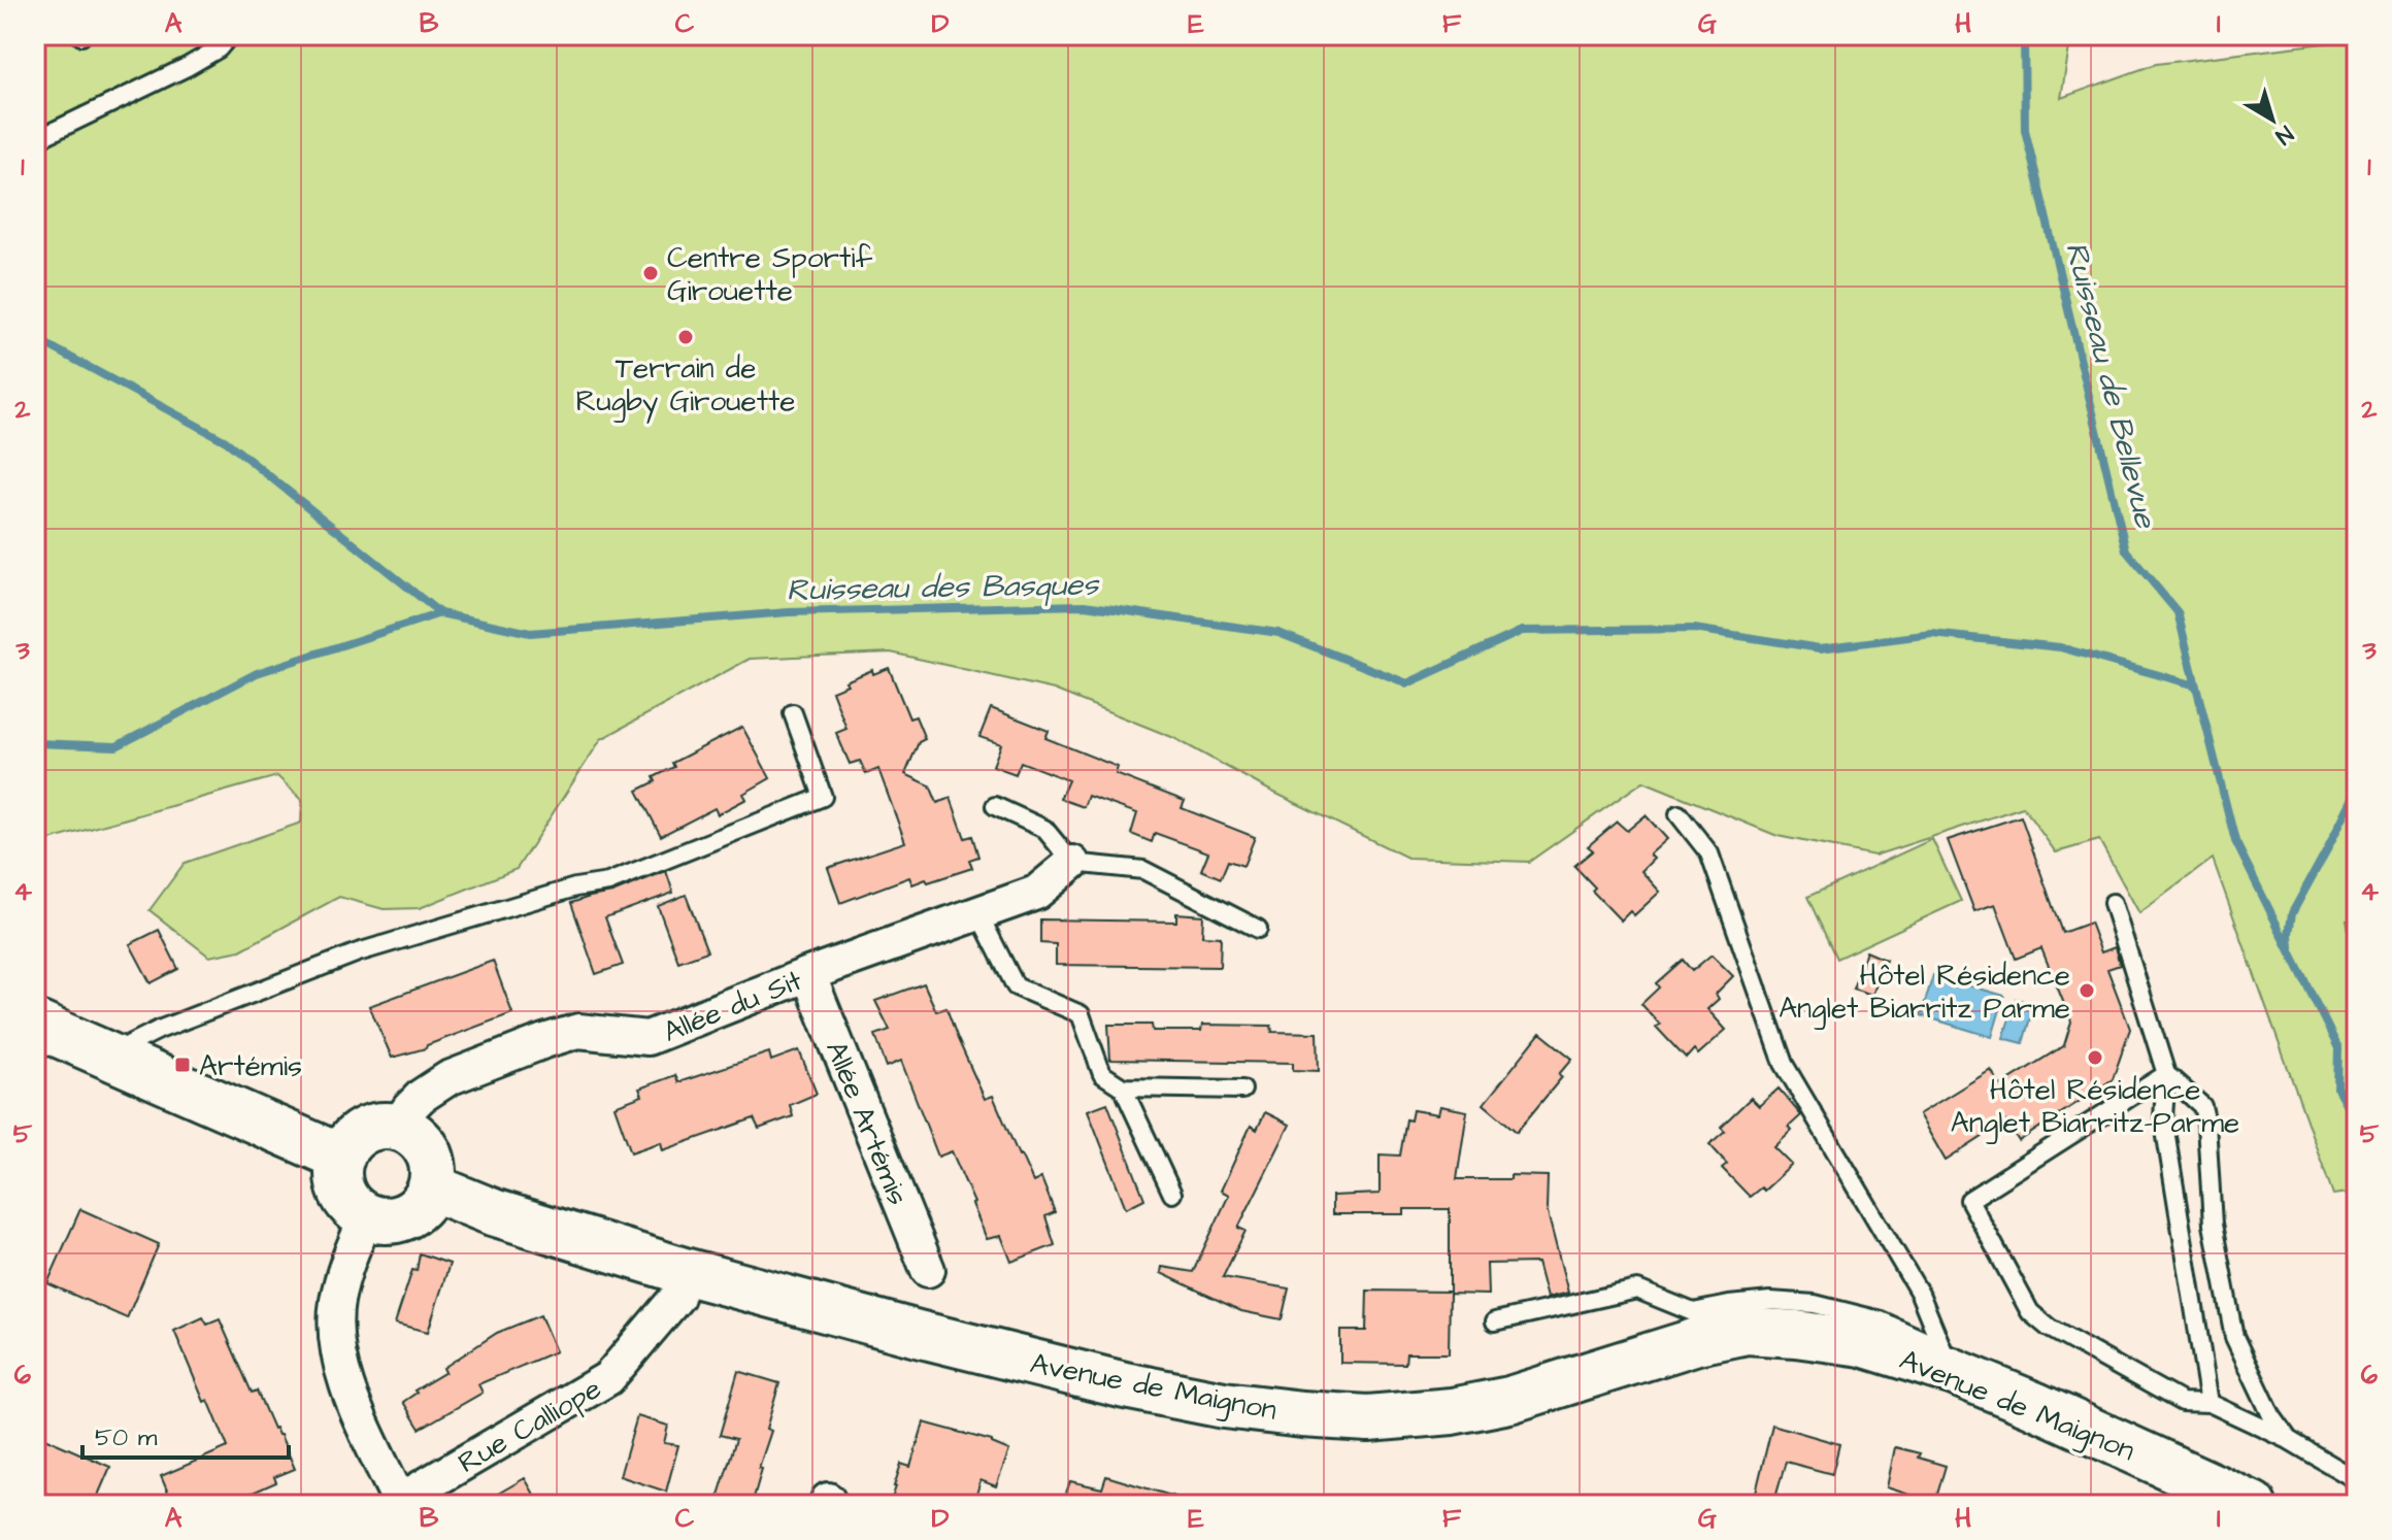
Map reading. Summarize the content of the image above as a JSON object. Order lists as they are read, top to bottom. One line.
{"streets":{"street":["Allée du Sit","Allée Artémis","Avenue de Maignon","Rue Calliope"]},"crossings":[["Allée du Sit","Allée Artémis"],["Allée du Sit","Avenue de Maignon"]],"water":["Ruisseau de Bellevue","Ruisseau des Basques"],"places":{"other":["Centre Sportif Girouette","Terrain de Rugby Girouette","Hôtel Résidence Anglet Biarritz Parme","Hôtel Résidence Anglet Biarritz-Parme"],"transit":["Artémis"]},"scale_bar":"50 m","north":"bottom right","grid":{"columns":["A","B","C","D","E","F","G","H","I"],"rows":["1","2","3","4","5","6"]}}
